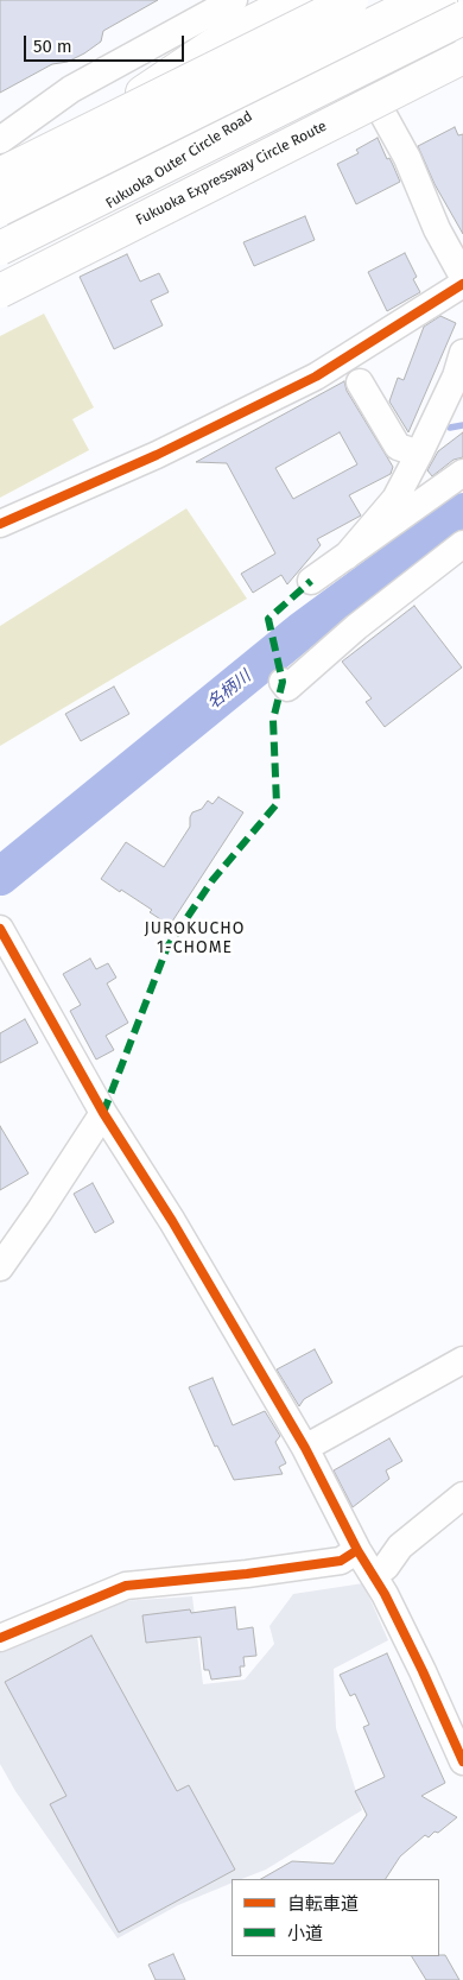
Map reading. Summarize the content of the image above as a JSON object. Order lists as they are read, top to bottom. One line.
{"streets":{"highway":["Fukuoka Outer Circle Road","Fukuoka Expressway Circle Route"]},"districts":["JUROKUCHO 1-CHOME"],"water":["名柄川"],"legend":["自転車道","小道"],"scale_bar":"50 m"}
